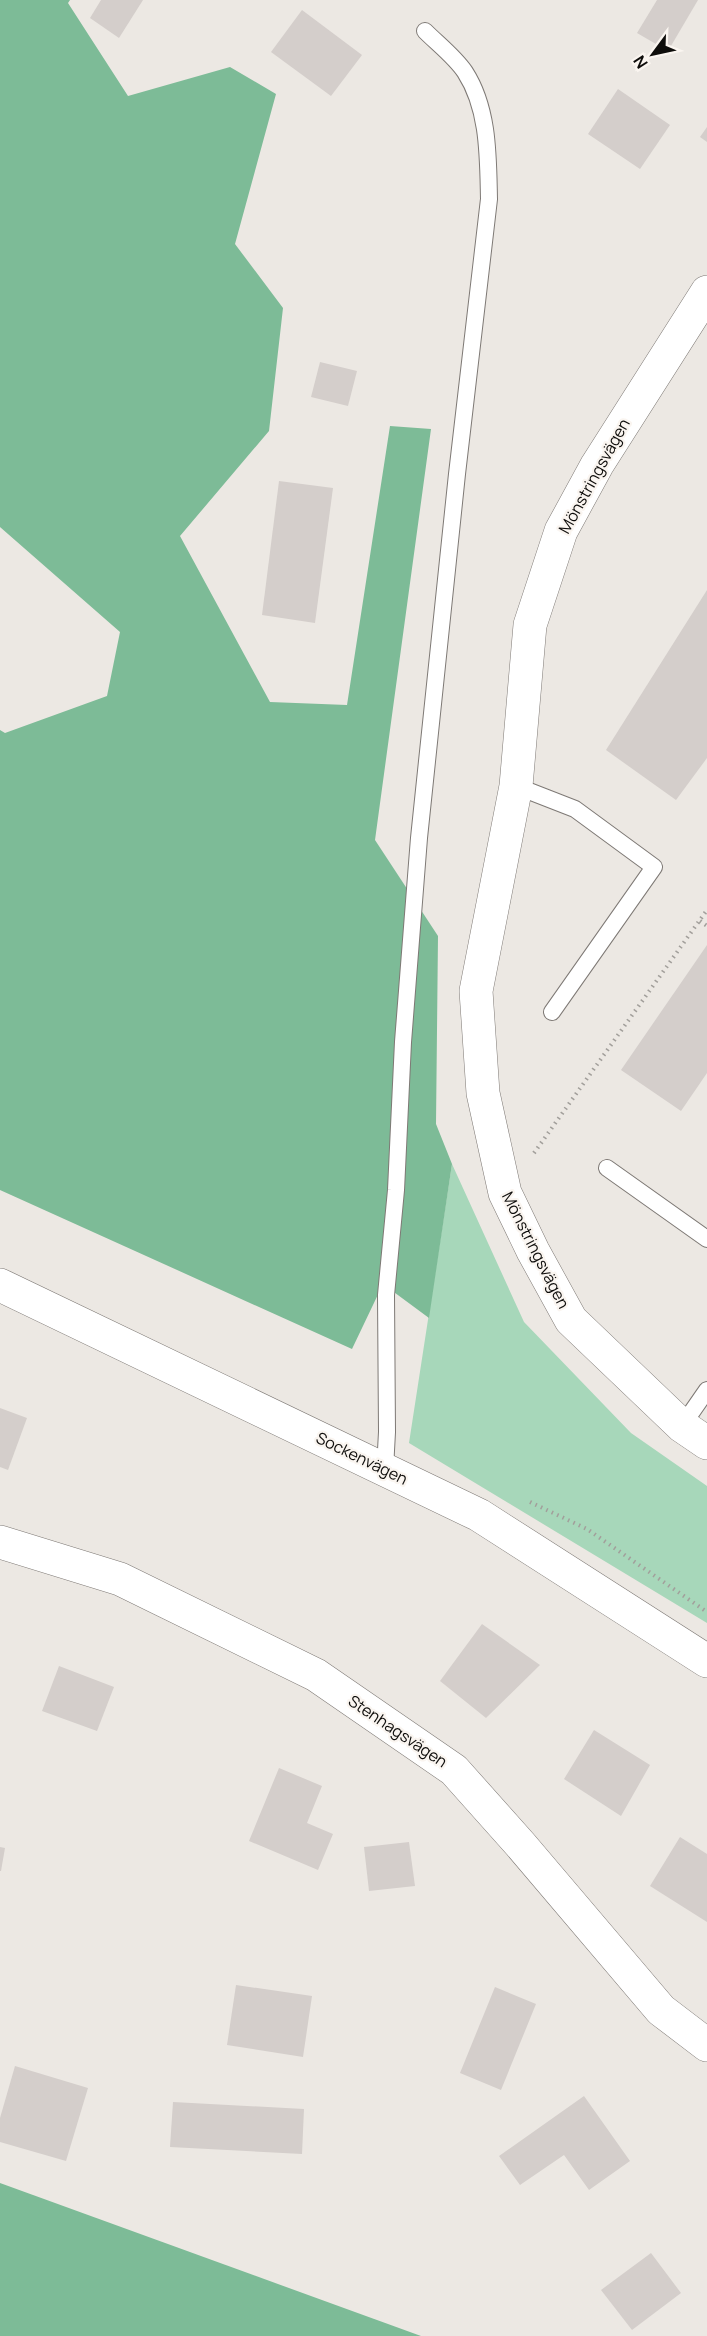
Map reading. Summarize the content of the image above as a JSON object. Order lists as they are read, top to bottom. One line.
{"streets":{"street":["Mönstringsvägen","Sockenvägen","Stenhagsvägen"]},"north":"bottom left"}
